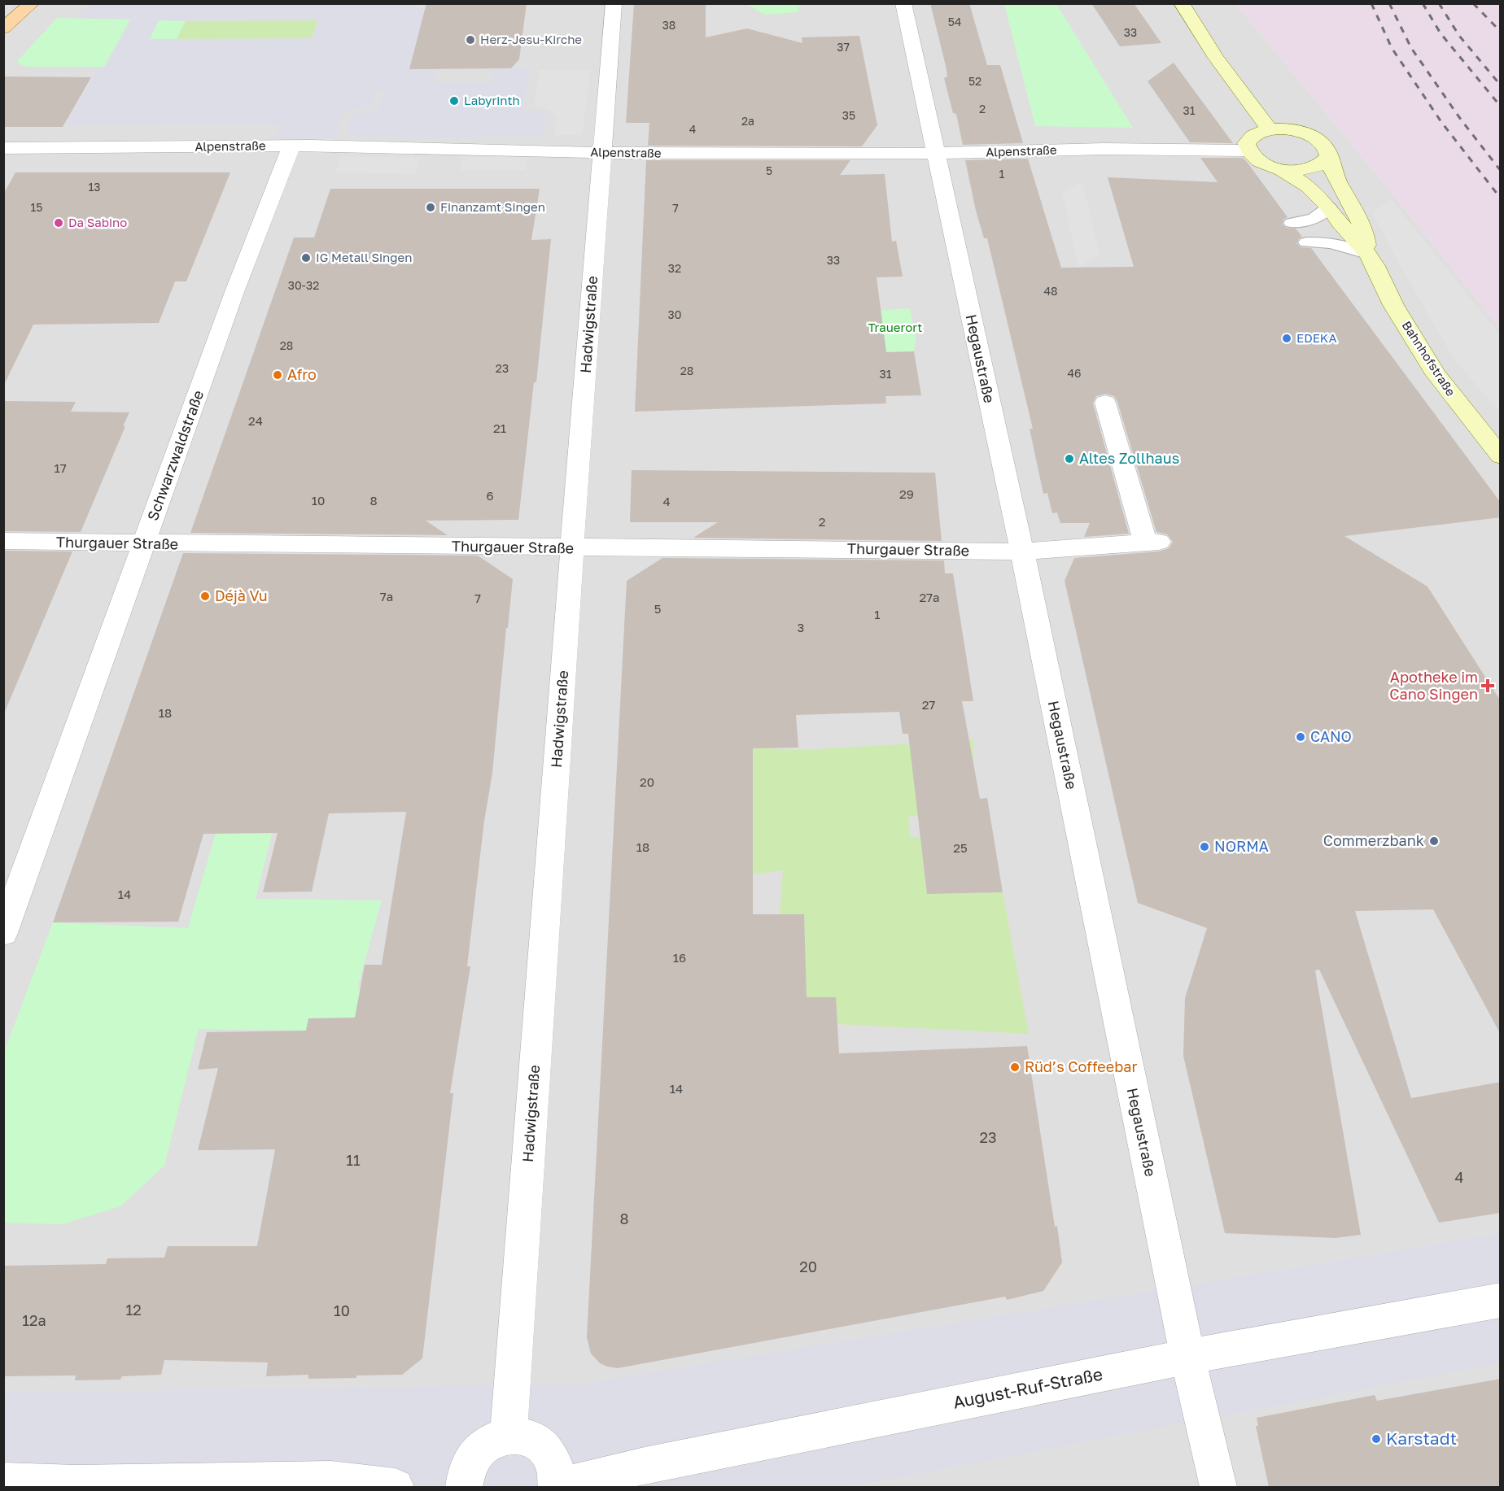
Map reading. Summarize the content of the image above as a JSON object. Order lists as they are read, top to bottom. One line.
{"streets":{"street":["Alpenstraße","Hadwigstraße","Hegaustraße","Bahnhofstraße","Schwarzwaldstraße","Thurgauer Straße","August-Ruf-Straße"]},"crossings":[["Alpenstraße","Hadwigstraße"],["Alpenstraße","Hegaustraße"],["Alpenstraße","Bahnhofstraße"],["Alpenstraße","Schwarzwaldstraße"],["Hadwigstraße","Thurgauer Straße"],["Hadwigstraße","August-Ruf-Straße"],["Hegaustraße","Thurgauer Straße"],["Hegaustraße","August-Ruf-Straße"],["Schwarzwaldstraße","Thurgauer Straße"]],"parks":["Trauerort"],"places":{"other":["Herz-Jesu-Kirche","Labyrinth","Finanzamt Singen","Da Sabino","IG Metall Singen","EDEKA","Afro","Altes Zollhaus","Déjà Vu","CANO","Commerzbank","NORMA","Rüd’s Coffeebar","Karstadt"],"health":["Apotheke im Cano Singen"]},"house_numbers":["54","38","33","37","52","2","31","35","2a","4","5","1","13","15","7","33","32","30-32","48","30","28","23","28","46","31","24","21","17","29","6","10","8","4","2","7a","27a","7","5","1","3","27","18","20","18","25","14","16","14","23","11","4","8","20","12","10","12a"]}
